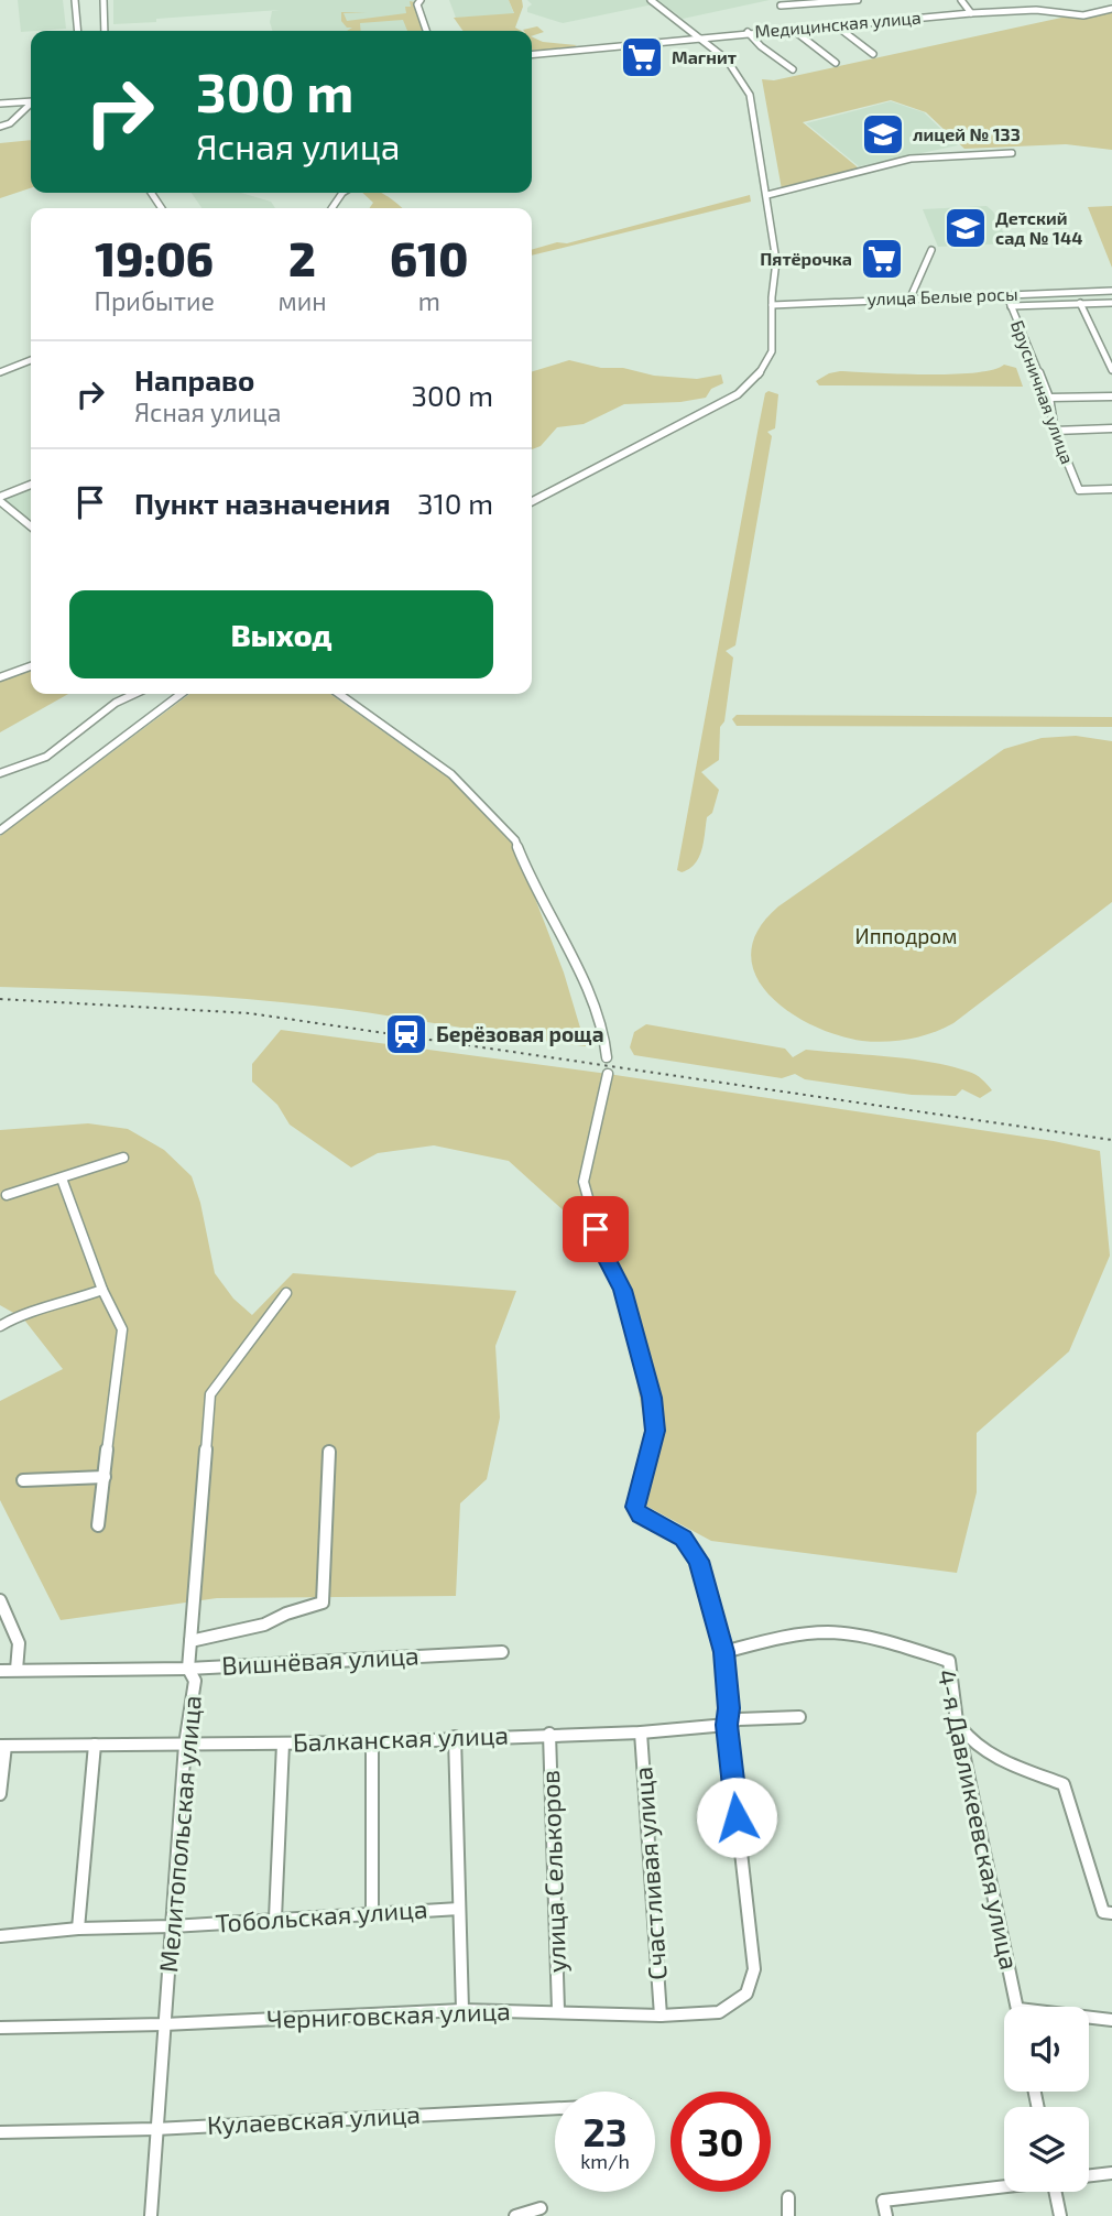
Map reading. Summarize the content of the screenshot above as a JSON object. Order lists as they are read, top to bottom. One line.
{"streets":{"street":["Медицинская улица","улица Белые росы","Брусничная улица","Вишнёвая улица","Балканская улица","4-я Давликеевская улица","Мелитопольская улица","улица Селькоров","Счастливая улица","Тобольская улица","Черниговская улица","Кулаевская улица"]},"crossings":[["улица Белые росы","Брусничная улица"],["Вишнёвая улица","Мелитопольская улица"],["Балканская улица","Мелитопольская улица"],["Балканская улица","улица Селькоров"],["Балканская улица","Счастливая улица"],["Балканская улица","Черниговская улица"],["Мелитопольская улица","Тобольская улица"],["Мелитопольская улица","Черниговская улица"],["Мелитопольская улица","Кулаевская улица"],["улица Селькоров","Черниговская улица"],["Счастливая улица","Черниговская улица"]],"parks":["Ипподром"],"places":{"supermarket":["Магнит","Пятёрочка"],"school or university":["лицей № 133","Детский сад № 144"],"station":["Берёзовая роща"]},"page":{"turn":["300 m","Ясная улица"],"eta":["19:06","Прибытие","2","мин","610","m"],"list":[{"name":"Направо","note":"Ясная улица","value":"300 m"},{"name":"Пункт назначения","value":"310 m"}],"buttons":"Выход","speed":"23 km/h","limit":"30"}}
